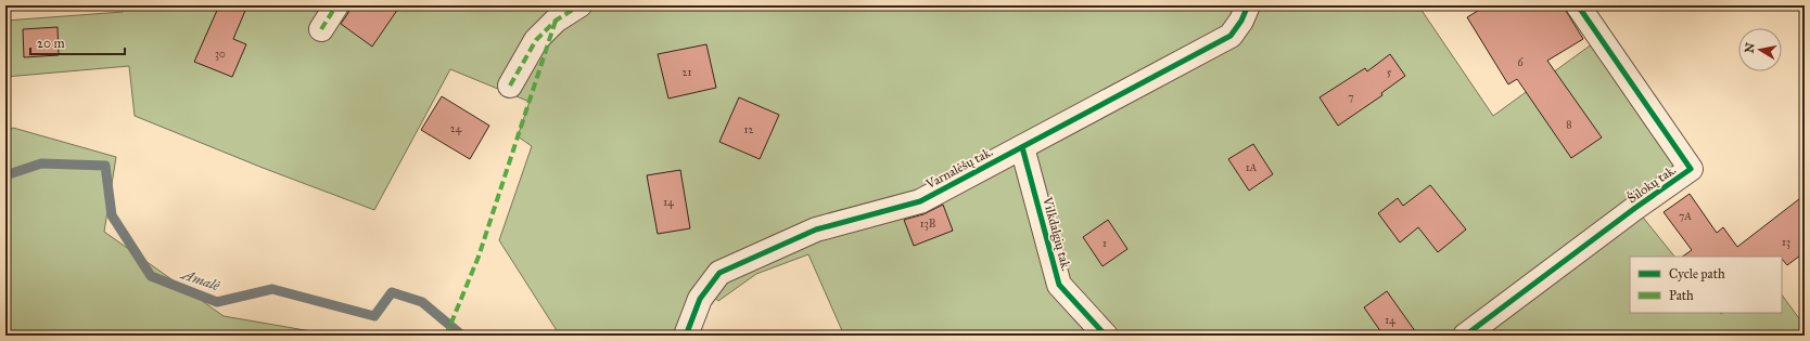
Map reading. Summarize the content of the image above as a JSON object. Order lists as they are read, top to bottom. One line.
{"streets":{"street":["Varnalėšų tak.","Šilokų tak.","Vilkdalgių tak."]},"crossings":[["Varnalėšų tak.","Vilkdalgių tak."]],"water":["Amalė"],"house_numbers":["30","6","21","5","7","8","24","12","1A","14","7A","13B","13","1","14"],"legend":["Cycle path","Path"],"scale_bar":"20 m","north":"left"}
